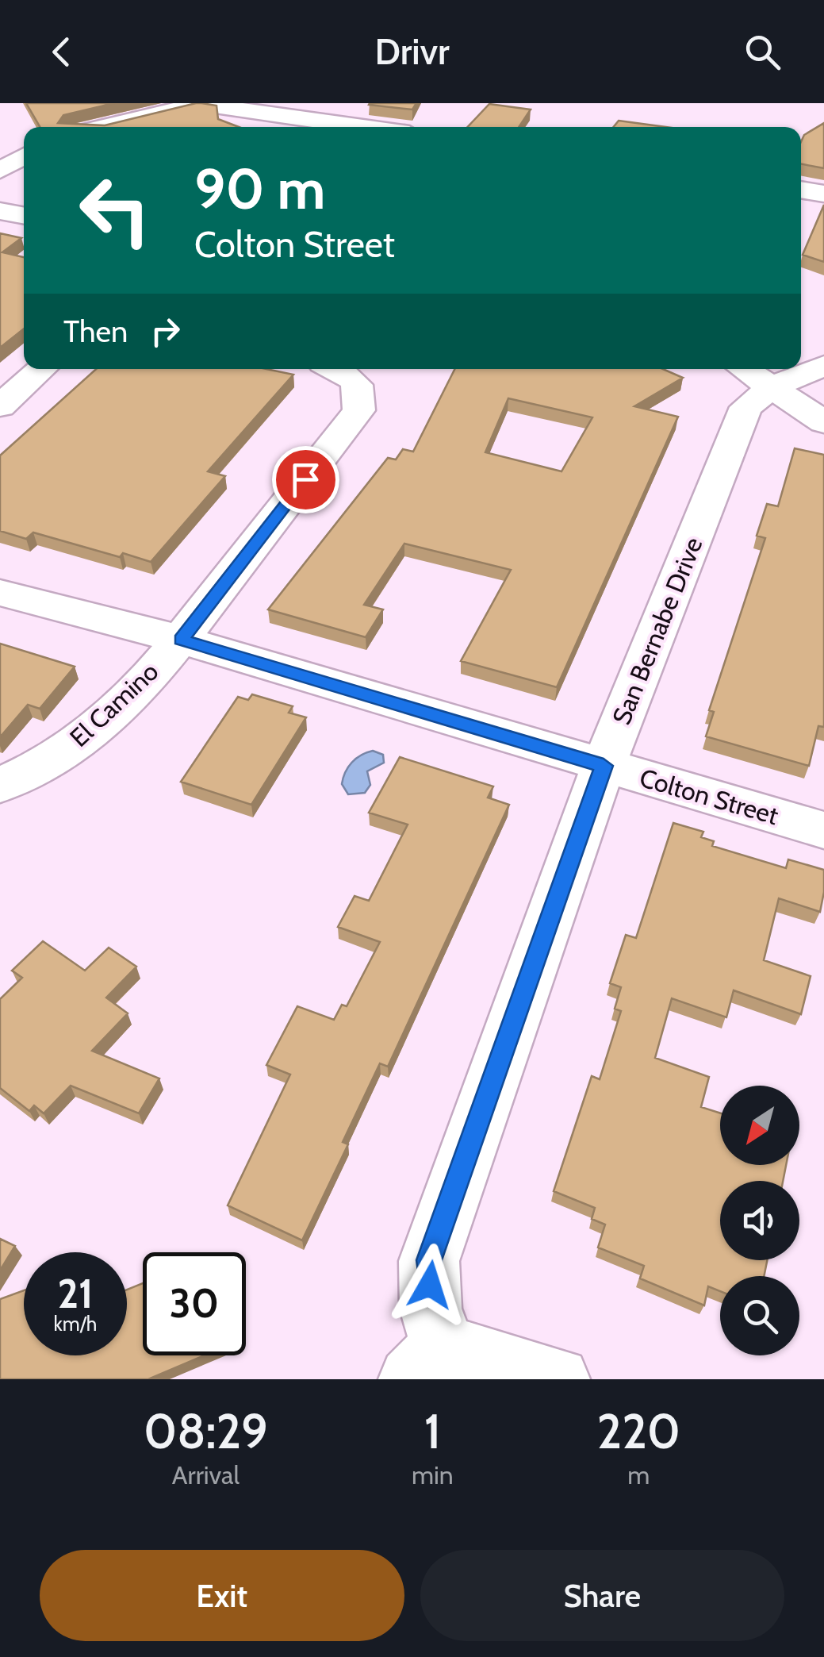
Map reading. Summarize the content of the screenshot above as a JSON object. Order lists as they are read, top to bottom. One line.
{"streets":{"street":["San Bernabe Drive","El Camino","Colton Street"]},"crossings":[["San Bernabe Drive","Colton Street"],["El Camino","Colton Street"]],"north":"bottom left","page":{"header":"Drivr","turn":["90 m","Colton Street"],"then":"Then","speed":"21 km/h","limit":"30","eta":["08:29","Arrival","1","min","220","m"],"buttons":["Exit","Share"]}}
